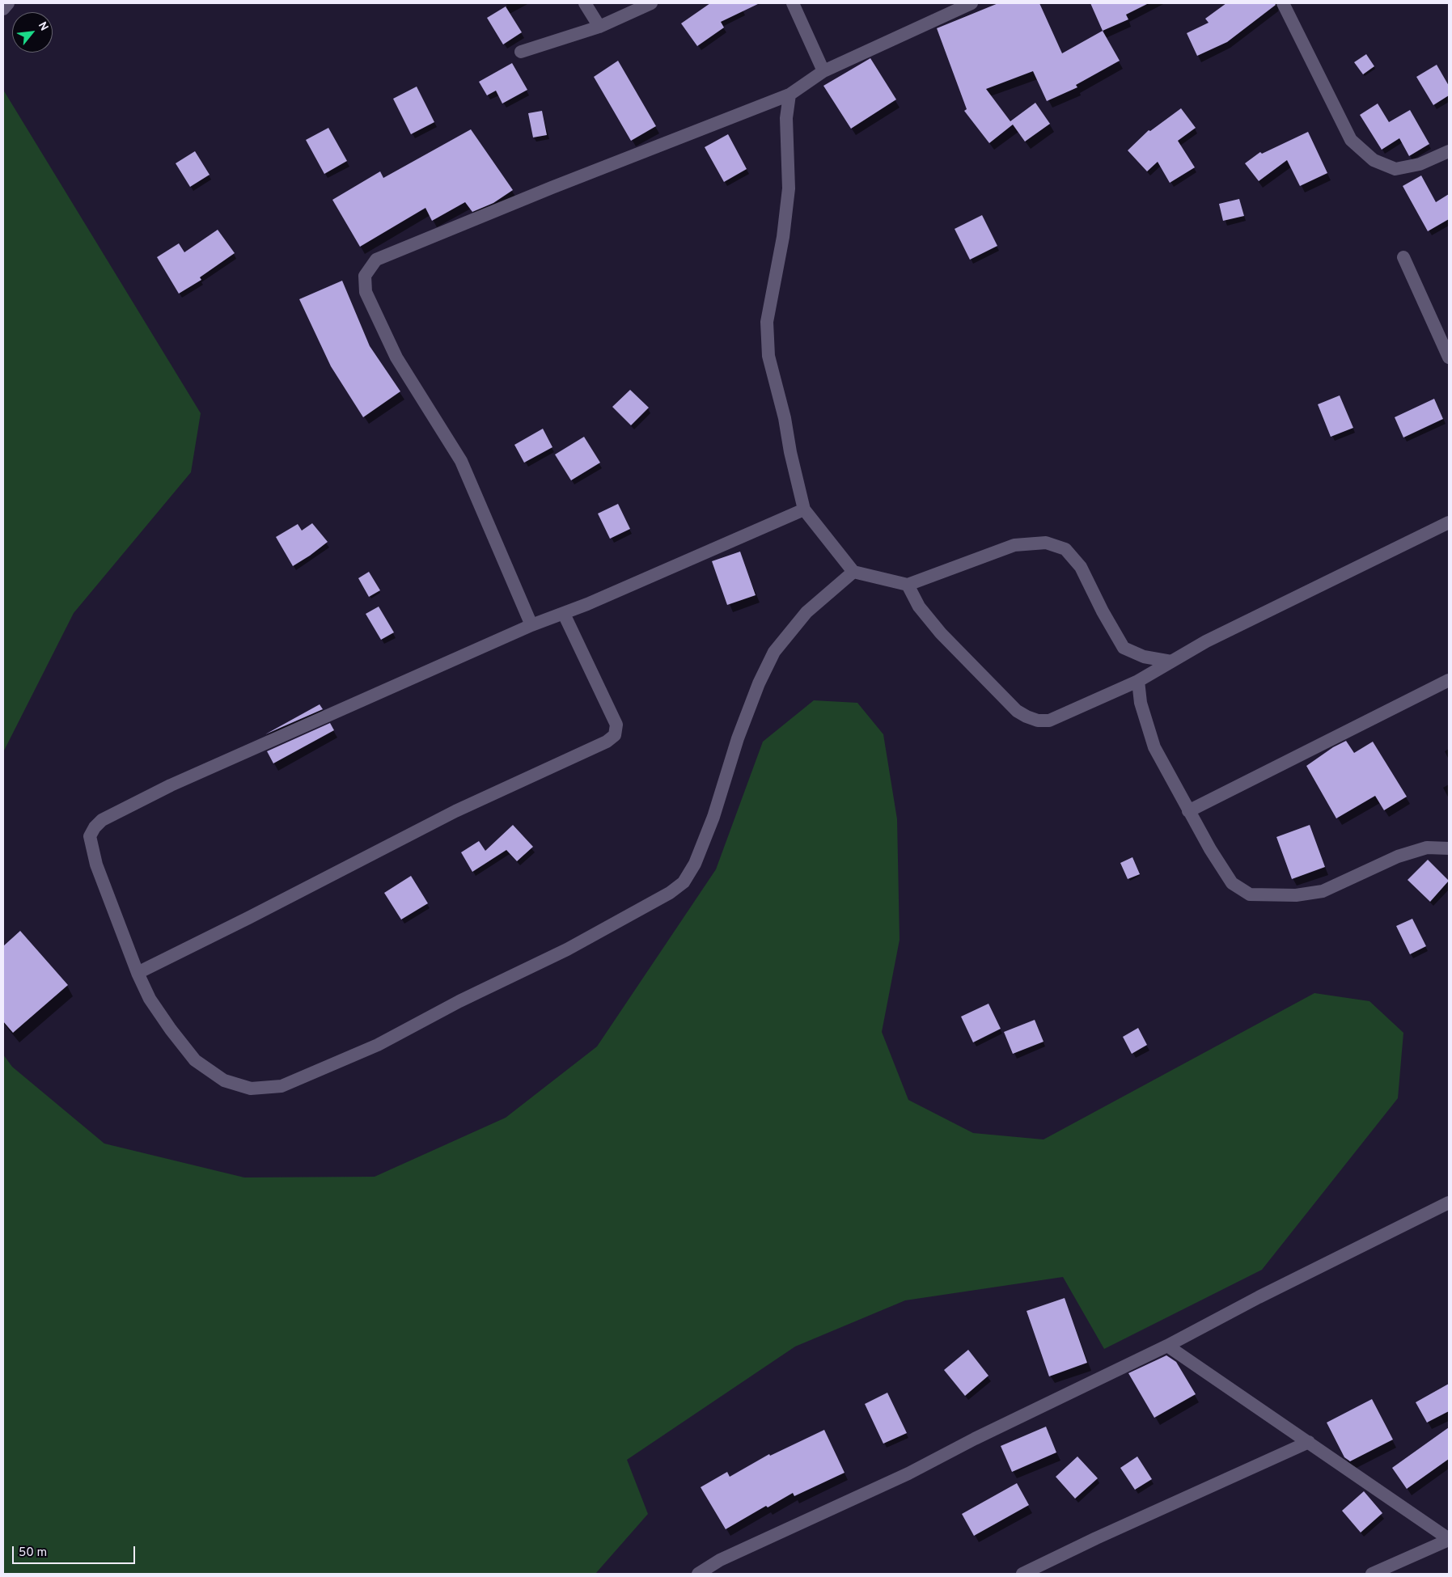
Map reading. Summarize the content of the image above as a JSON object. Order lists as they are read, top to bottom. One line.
{"scale_bar":"50 m","north":"top right"}
